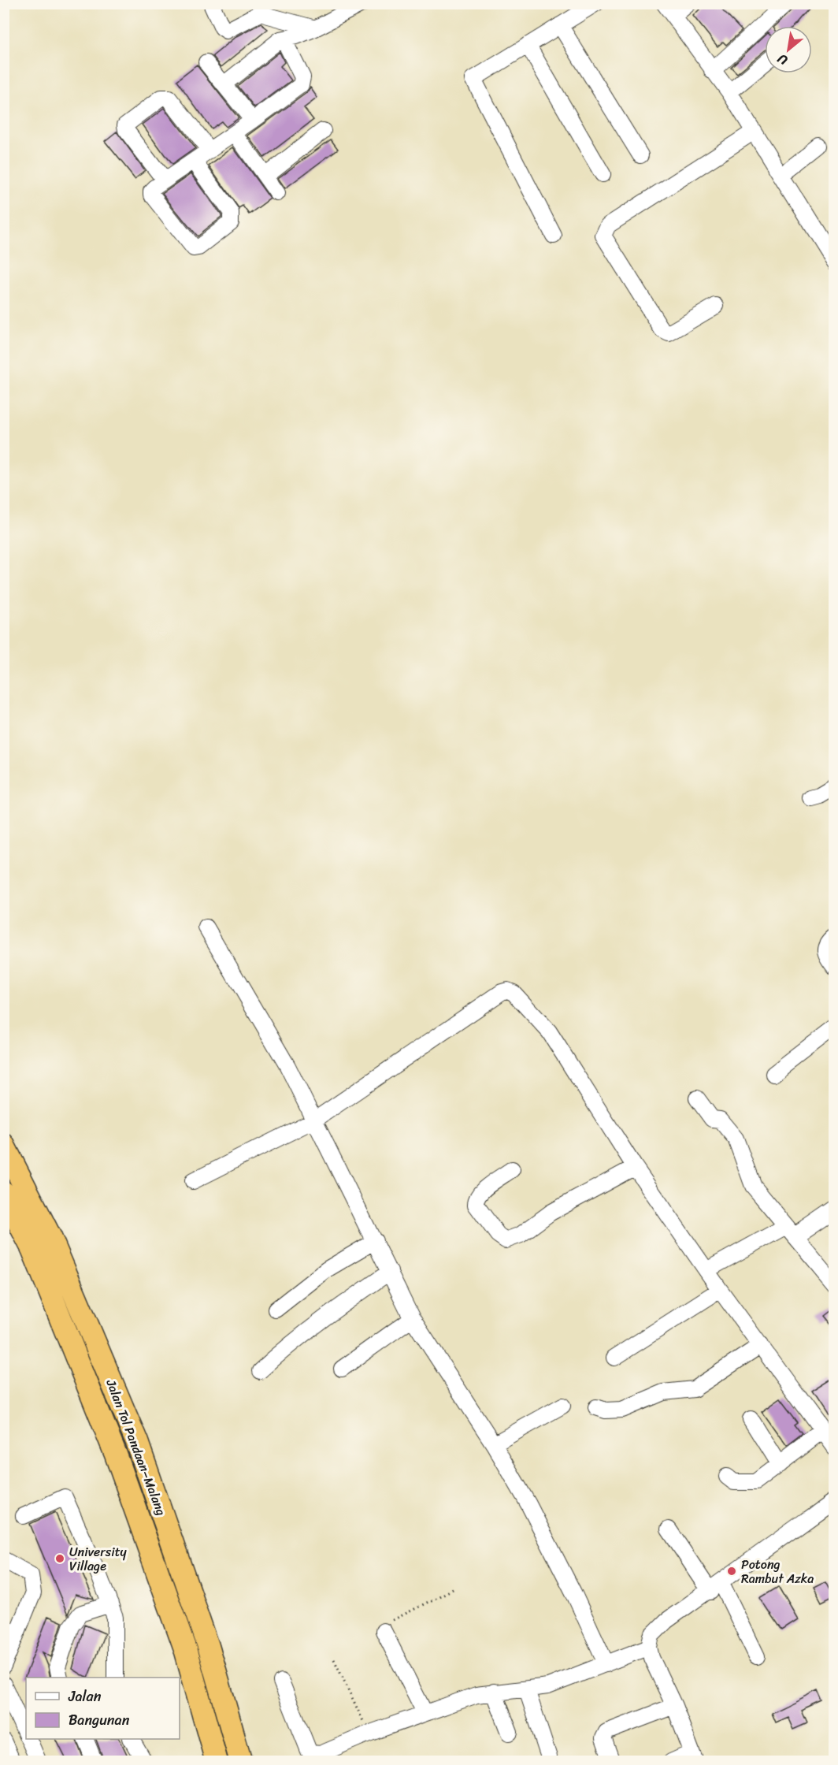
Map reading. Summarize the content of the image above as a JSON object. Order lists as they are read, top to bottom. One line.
{"streets":{"highway":["Jalan Tol Pandaan–Malang"]},"places":["University Village","Potong Rambut Azka"],"legend":["Jalan","Bangunan"],"north":"bottom left"}
